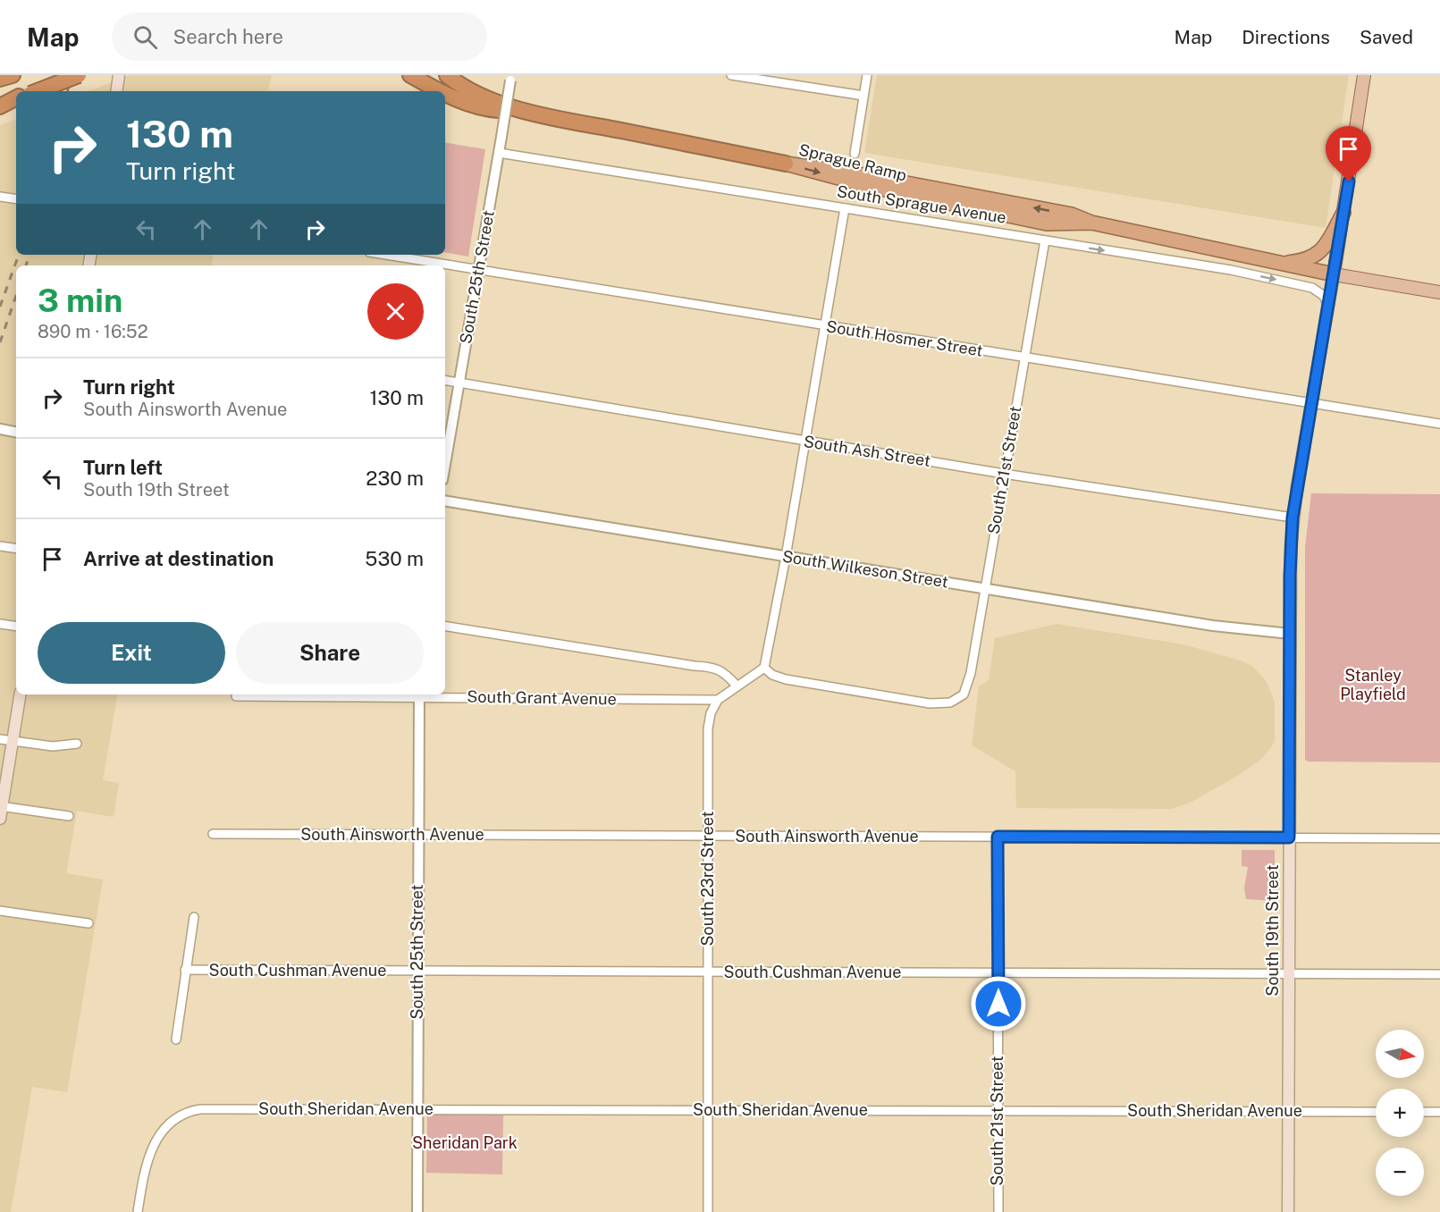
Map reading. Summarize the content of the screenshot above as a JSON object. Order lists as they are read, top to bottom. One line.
{"streets":{"highway":["Sprague Ramp"],"main road":["South 19th Street"],"street":["South Sprague Avenue","South 25th Street","South Hosmer Street","South Ash Street","South 21st Street","South Wilkeson Street","South Grant Avenue","South Ainsworth Avenue","South 23rd Street","South Cushman Avenue","South Sheridan Avenue"]},"crossings":[["Sprague Ramp","South 19th Street"],["South Sprague Avenue","South 25th Street"],["South Sprague Avenue","South 21st Street"],["South Sprague Avenue","South 19th Street"],["South 25th Street","South Hosmer Street"],["South 25th Street","South Ash Street"],["South 25th Street","South Grant Avenue"],["South 25th Street","South Ainsworth Avenue"],["South 25th Street","South Cushman Avenue"],["South 25th Street","South Sheridan Avenue"],["South Hosmer Street","South 21st Street"],["South Hosmer Street","South 19th Street"],["South Ash Street","South 21st Street"],["South Ash Street","South 19th Street"],["South 21st Street","South Wilkeson Street"],["South 21st Street","South Ainsworth Avenue"],["South 21st Street","South Cushman Avenue"],["South 21st Street","South Sheridan Avenue"],["South Wilkeson Street","South 19th Street"],["South Grant Avenue","South 23rd Street"],["South Ainsworth Avenue","South 23rd Street"],["South Ainsworth Avenue","South 19th Street"],["South 23rd Street","South Cushman Avenue"],["South 23rd Street","South Sheridan Avenue"],["South 19th Street","South Cushman Avenue"],["South 19th Street","South Sheridan Avenue"]],"parks":["Stanley Playfield","Sheridan Park"],"north":"right","page":{"header":"Map","search":"Search here","nav":["Map","Directions","Saved"],"turn":["130 m","Turn right"],"heading":["3 min","890 m · 16:52"],"list":[{"name":"Turn right","note":"South Ainsworth Avenue","value":"130 m"},{"name":"Turn left","note":"South 19th Street","value":"230 m"},{"name":"Arrive at destination","value":"530 m"}],"buttons":["Exit","Share"],"map_buttons":["+","−"]}}
